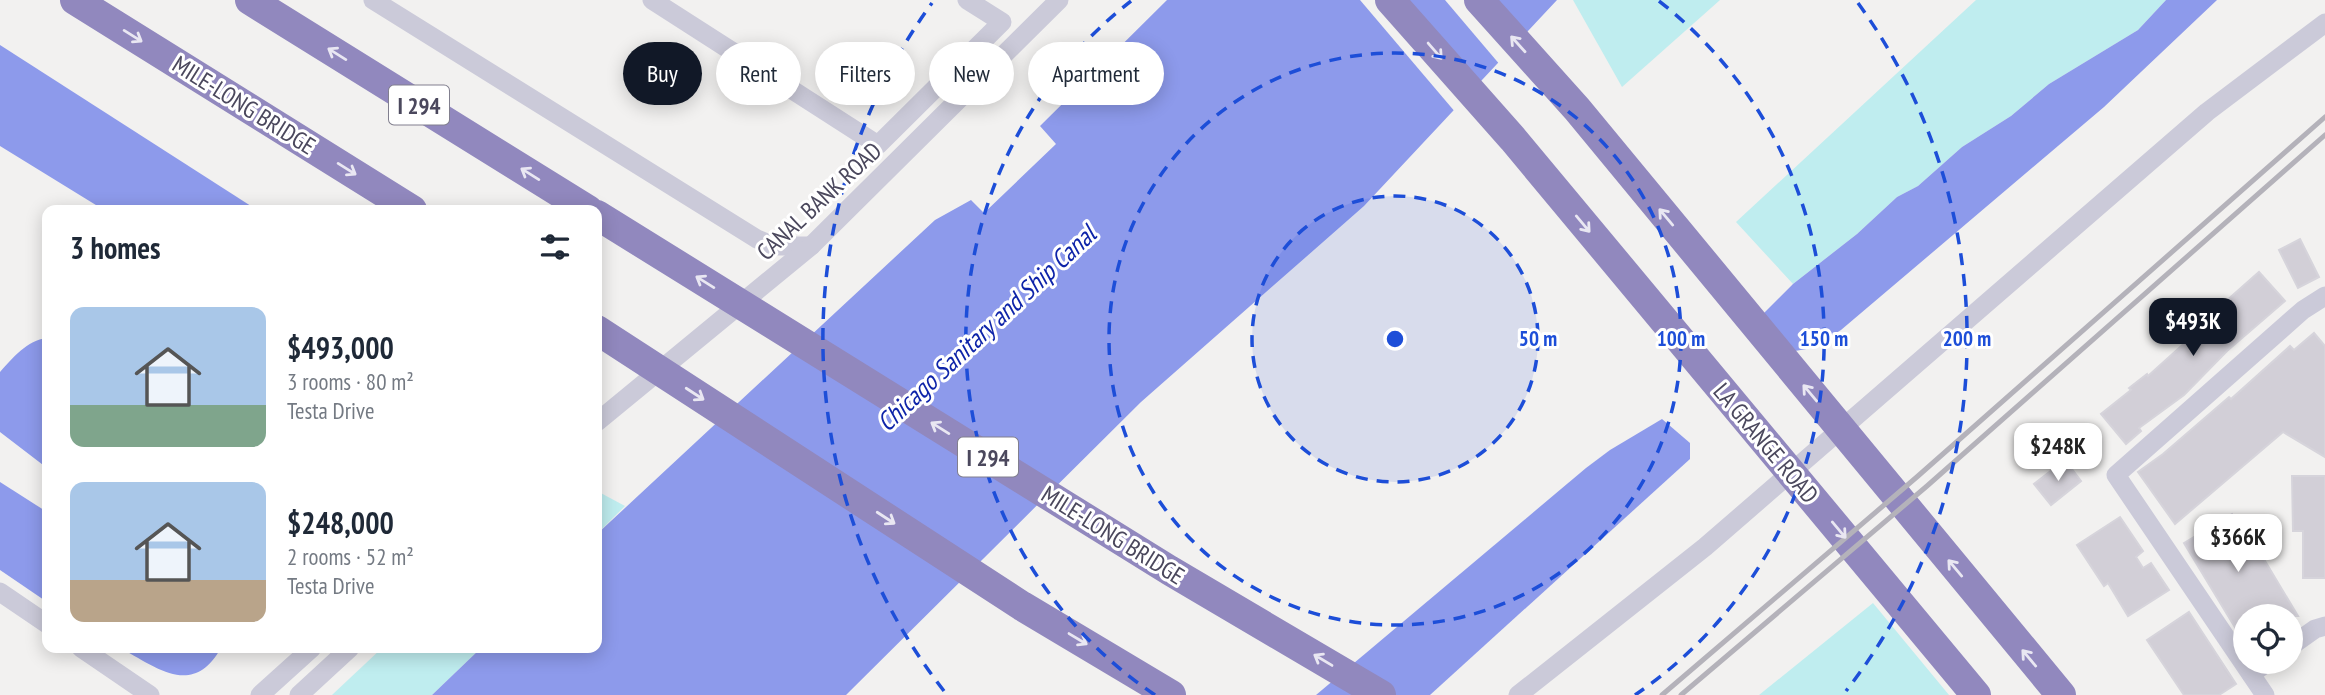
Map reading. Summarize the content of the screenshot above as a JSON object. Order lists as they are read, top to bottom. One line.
{"streets":{"highway":["MILE-LONG BRIDGE","I 294","LA GRANGE ROAD"],"street":["CANAL BANK ROAD"]},"water":["Chicago Sanitary and Ship Canal"],"page":{"chip":["Buy","Rent","Filters","New","Apartment"],"heading":"3 homes","list":[{"name":"$493,000","note":"3 rooms · 80 m² · Testa Drive"},{"name":"$248,000","note":"2 rooms · 52 m² · Testa Drive"}],"price":["$493K","$248K","$366K"]},"rings":["50 m","100 m","150 m","200 m"]}
